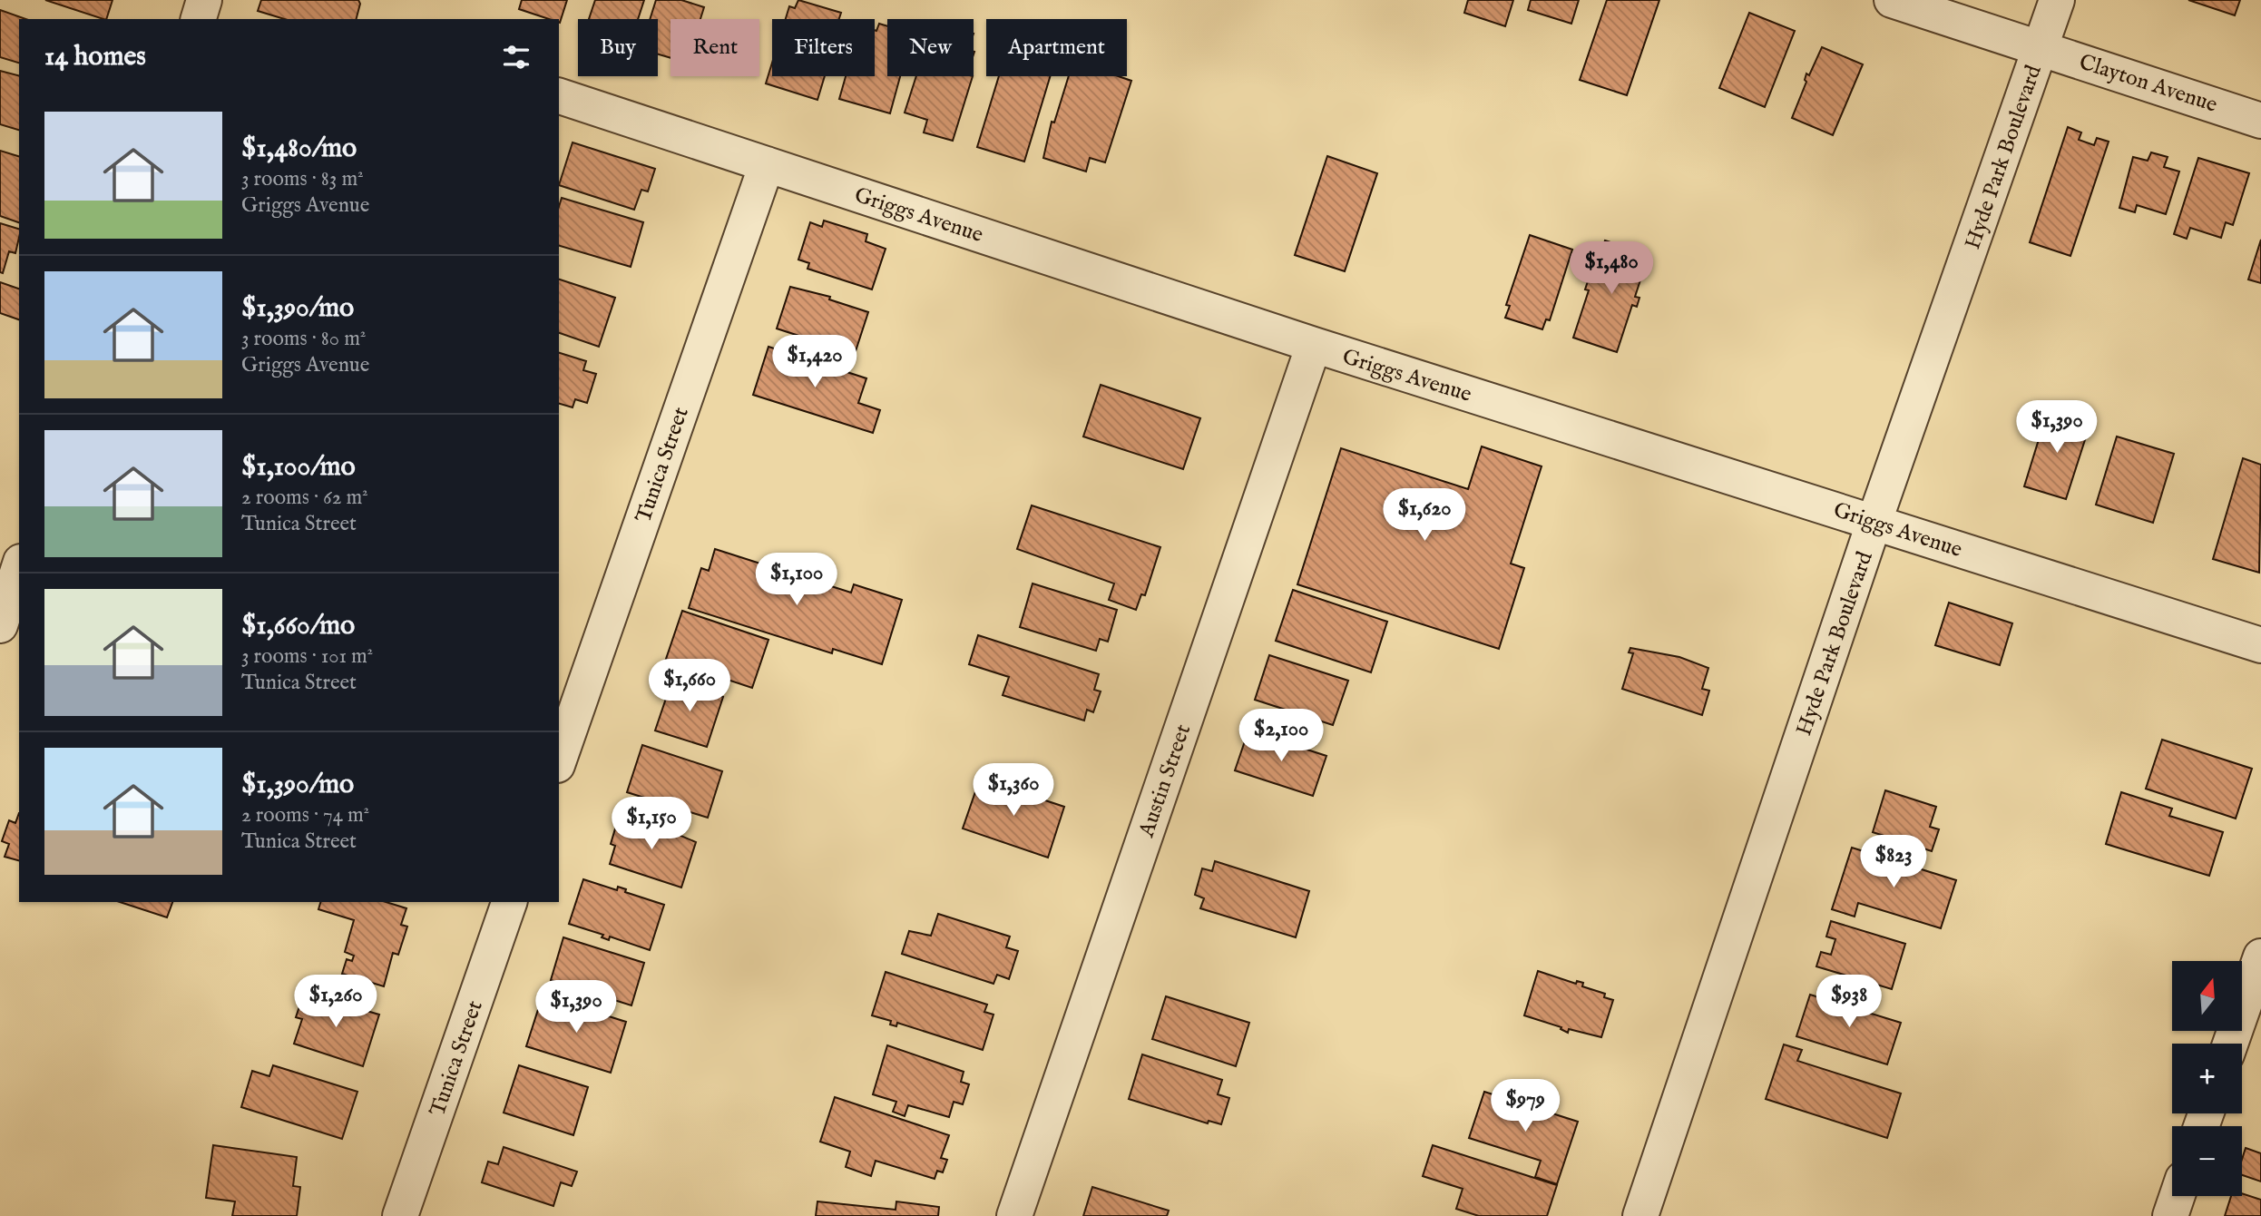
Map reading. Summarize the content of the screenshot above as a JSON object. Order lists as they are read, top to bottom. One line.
{"streets":{"street":["Clayton Avenue","Hyde Park Boulevard","Griggs Avenue","Tunica Street","Austin Street"]},"crossings":[["Clayton Avenue","Hyde Park Boulevard"],["Hyde Park Boulevard","Griggs Avenue"],["Griggs Avenue","Tunica Street"],["Griggs Avenue","Austin Street"]],"north":"top","page":{"chip":["Buy","Rent","Filters","New","Apartment"],"heading":"14 homes","list":[{"name":"$1,480/mo","note":"3 rooms · 83 m² · Griggs Avenue"},{"name":"$1,390/mo","note":"3 rooms · 80 m² · Griggs Avenue"},{"name":"$1,100/mo","note":"2 rooms · 62 m² · Tunica Street"},{"name":"$1,660/mo","note":"3 rooms · 101 m² · Tunica Street"},{"name":"$1,390/mo","note":"2 rooms · 74 m² · Tunica Street"}],"price":["$1,480","$1,420","$1,390","$1,620","$1,100","$1,660","$2,100","$1,360","$1,150","$823","$1,260","$938","$1,390","$979"],"map_buttons":["+","−"]}}
